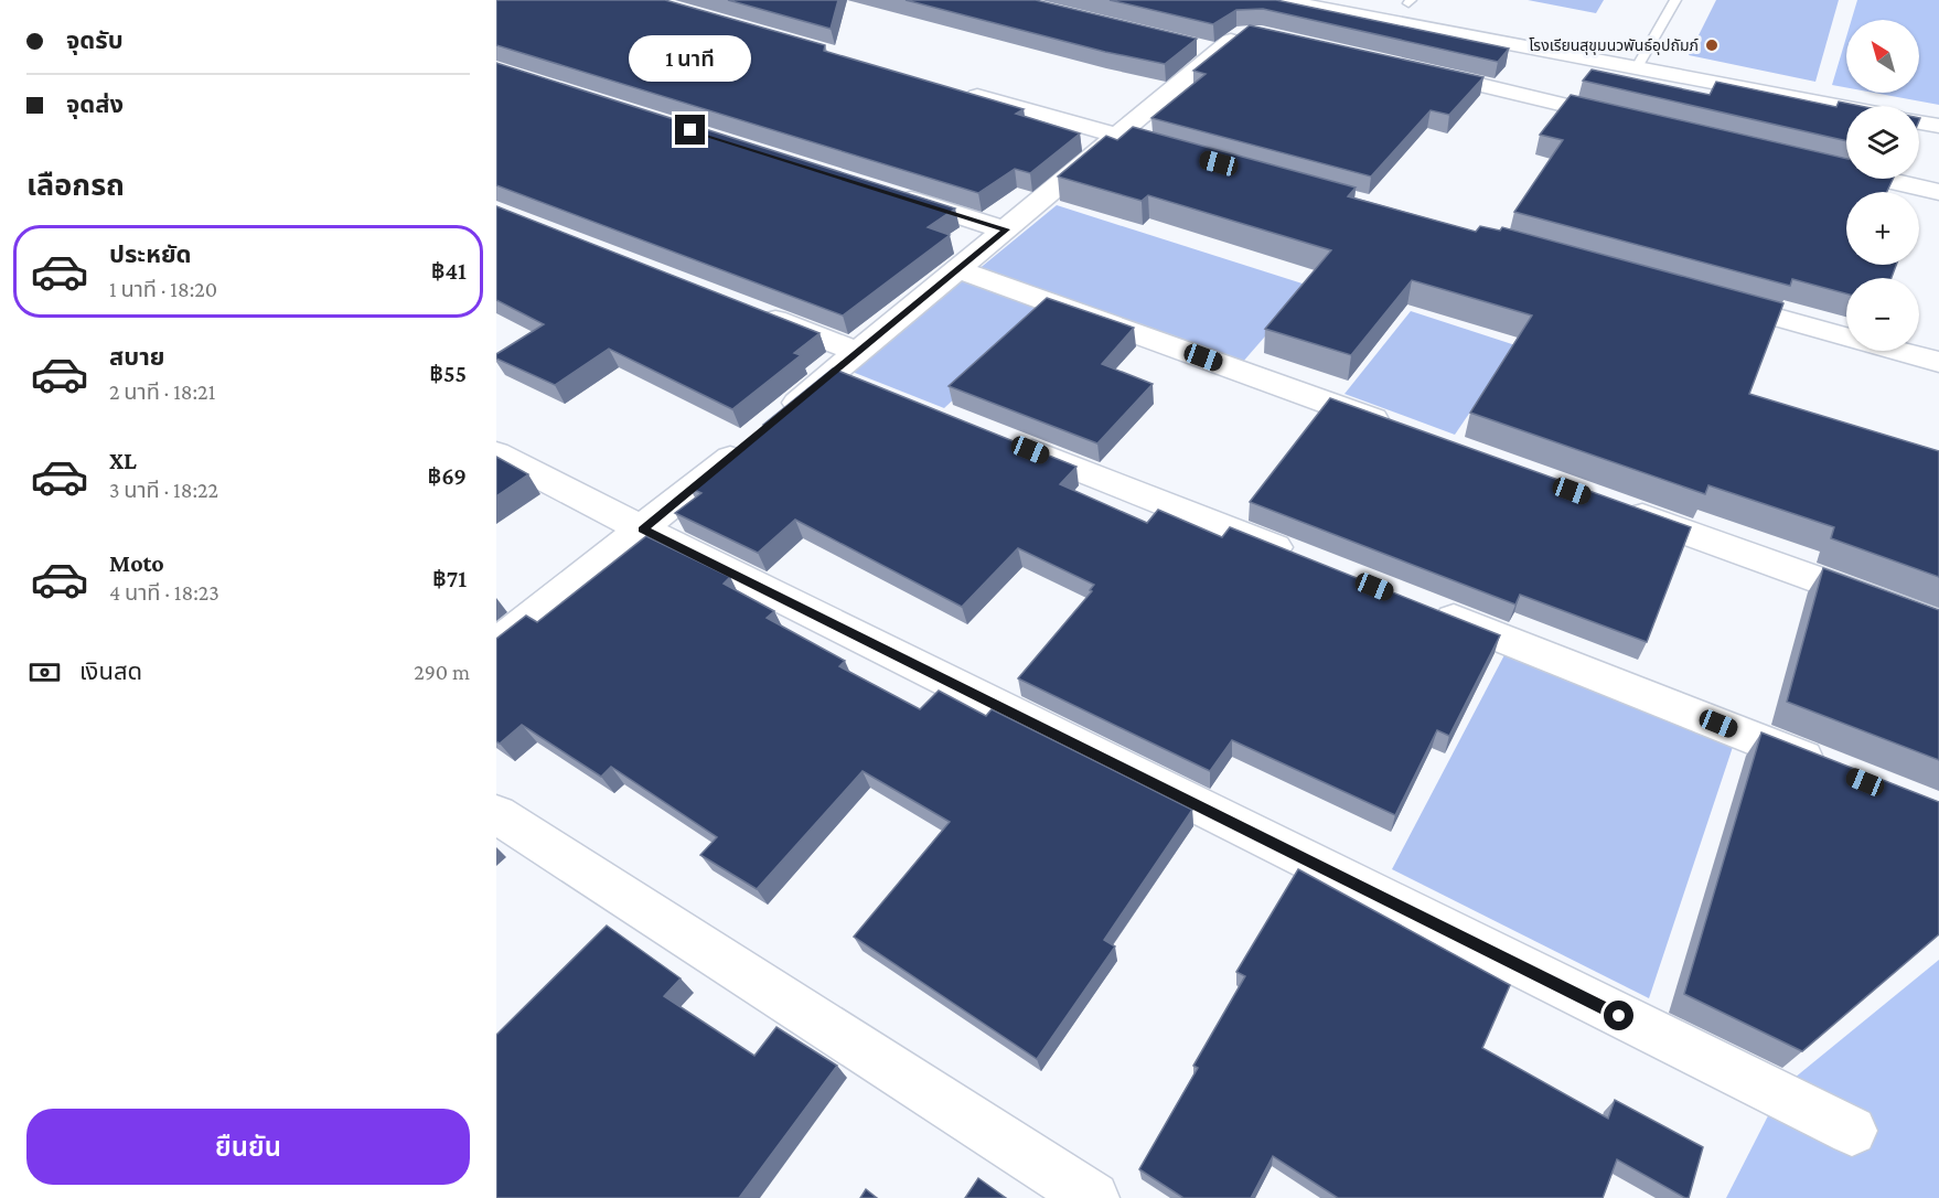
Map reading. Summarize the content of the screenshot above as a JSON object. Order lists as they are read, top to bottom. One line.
{"places":["โรงเรียนสุขุมนวพันธ์อุปถัมภ์"],"north":"top left","page":{"banner":["จุดรับ","จุดส่ง"],"map_buttons":["+","−"],"bubble":"1 นาที","heading":"เลือกรถ","list":[{"name":"ประหยัด","note":"1 นาที · 18:20","value":"฿41"},{"name":"สบาย","note":"2 นาที · 18:21","value":"฿55"},{"name":"XL","note":"3 นาที · 18:22","value":"฿69"},{"name":"Moto","note":"4 นาที · 18:23","value":"฿71"}],"pay":["เงินสด","290 m"],"buttons":"ยืนยัน"}}
